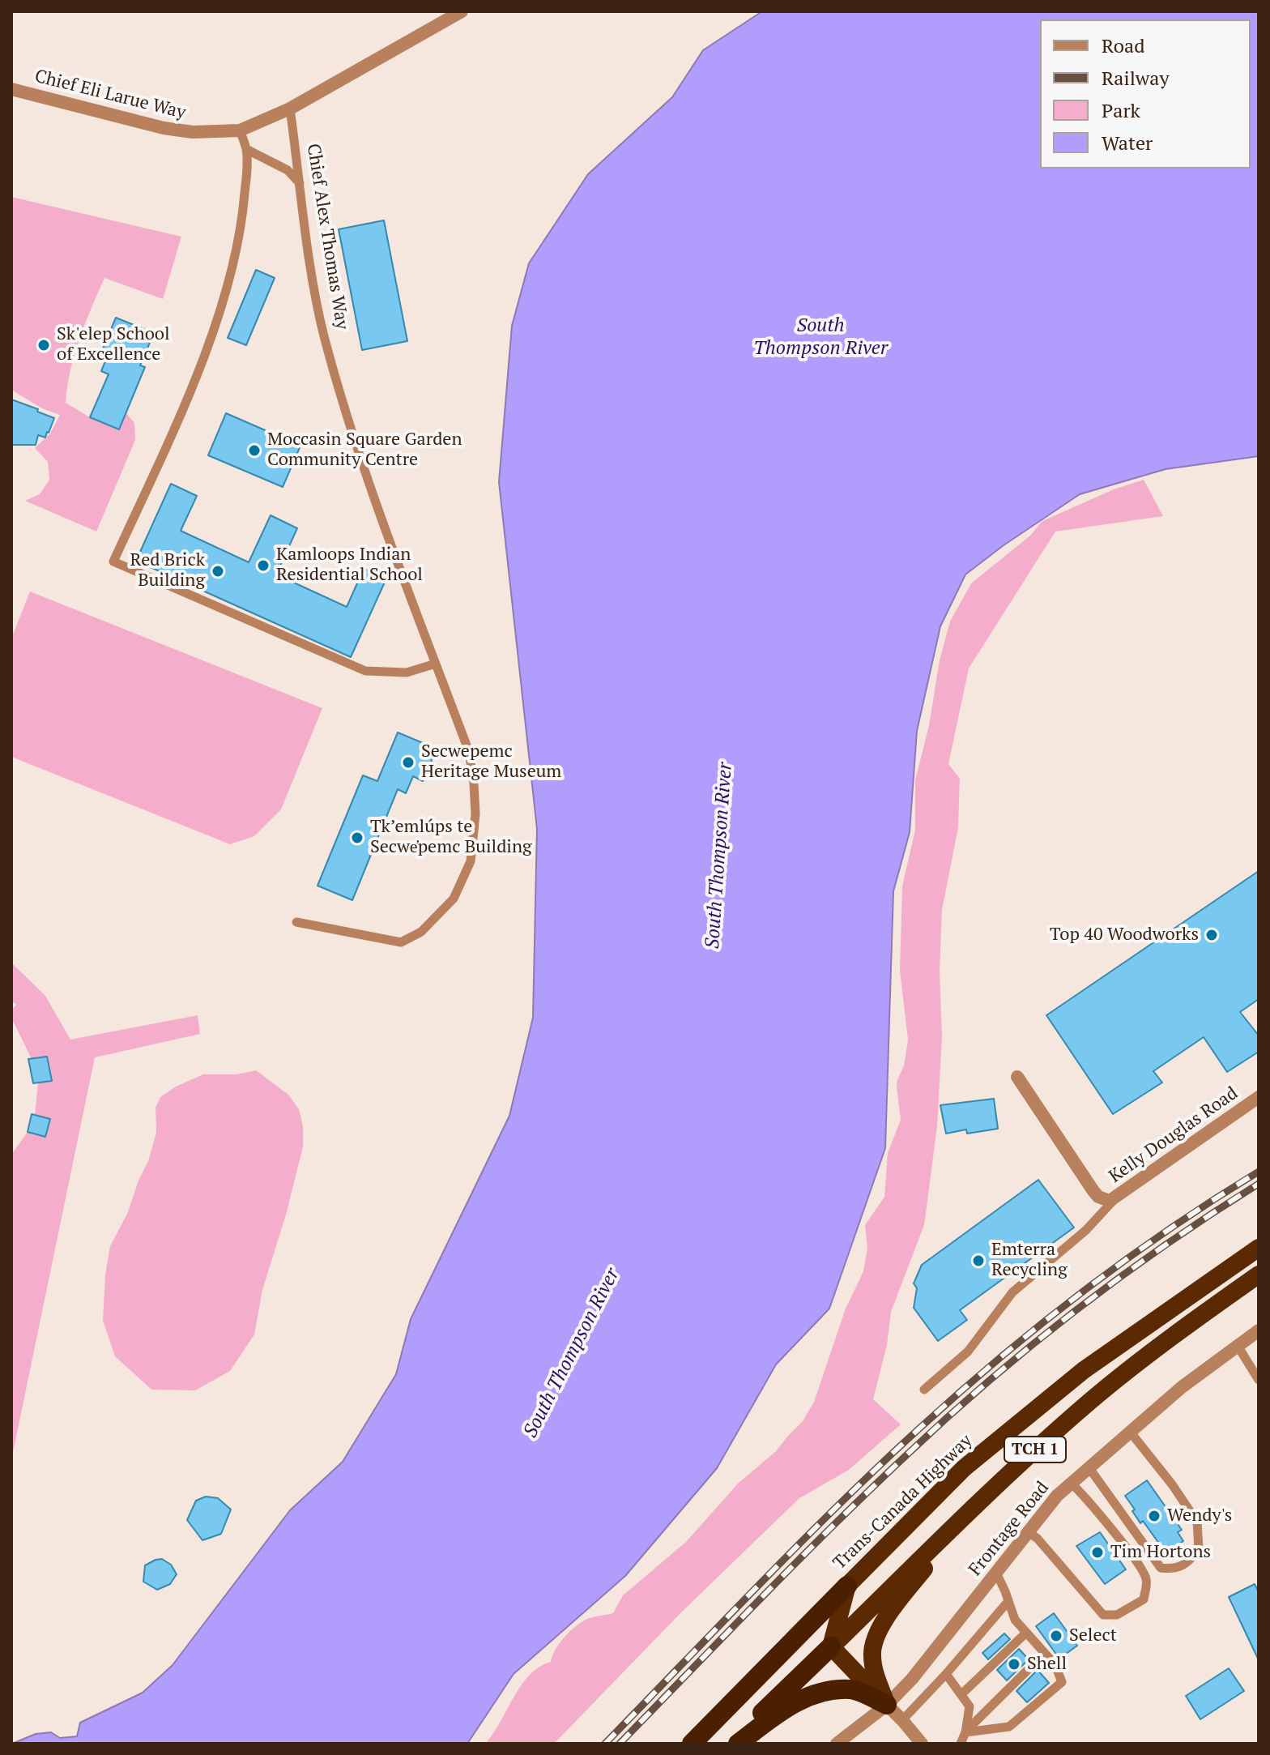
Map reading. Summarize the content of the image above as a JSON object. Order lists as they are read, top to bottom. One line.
{"streets":{"highway":["TCH 1","Trans-Canada Highway"],"street":["Chief Eli Larue Way","Kelly Douglas Road","Frontage Road"],"lane":["Chief Alex Thomas Way"]},"water":["South Thompson River"],"places":["Sk'elep School of Excellence","Moccasin Square Garden Community Centre","Kamloops Indian Residential School","Red Brick Building","Secwepemc Heritage Museum","Tk’emlúps te Secwe̓pemc Building","Top 40 Woodworks","Emterra Recycling","Wendy's","Tim Hortons","Select","Shell"],"legend":["Road","Railway","Park","Water"]}
